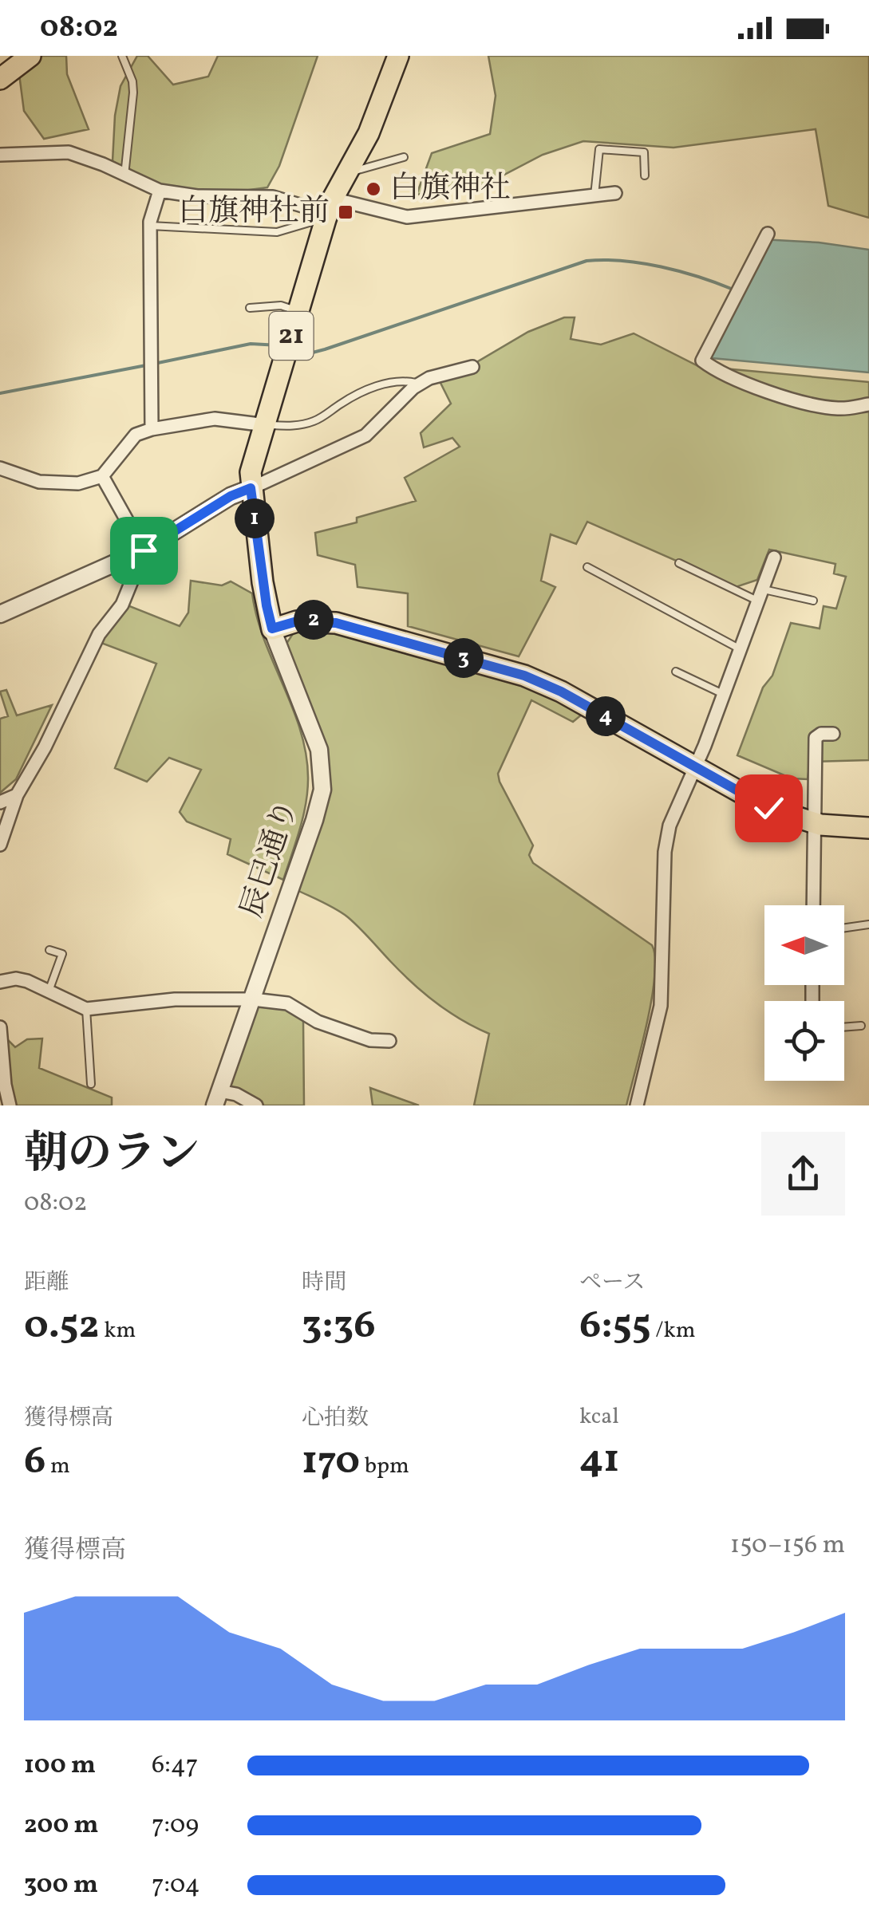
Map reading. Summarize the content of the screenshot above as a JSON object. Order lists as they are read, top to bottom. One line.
{"streets":{"main road":["21"],"street":["辰巳通り"]},"crossings":[["21","辰巳通り"]],"places":{"other":["白旗神社"],"transit":["白旗神社前"]},"north":"left","page":{"status":"08:02","pins":["1","2","3","4"],"heading":["朝のラン","08:02"],"stats":[["距離","0.52 km"],["時間","3:36"],["ペース","6:55 /km"],["獲得標高","6 m"],["心拍数","170 bpm"],["kcal","41"]],"chart":["獲得標高","150–156 m"],"list":[{"name":"100 m","note":"6:47"},{"name":"200 m","note":"7:09"},{"name":"300 m","note":"7:04"}]}}
